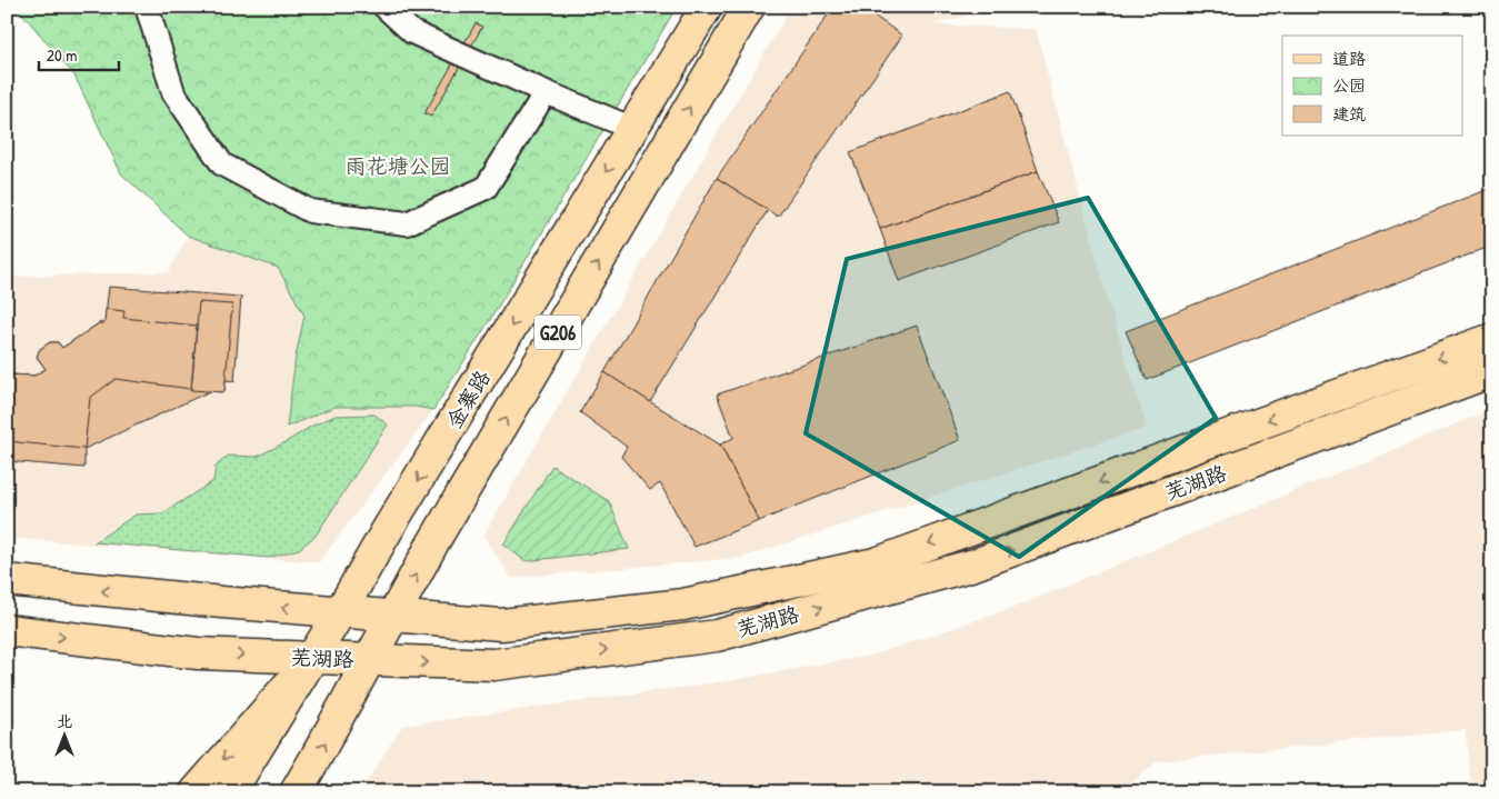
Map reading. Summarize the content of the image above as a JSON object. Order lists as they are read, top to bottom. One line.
{"streets":{"main road":["G206","金寨路","芜湖路"]},"crossings":[["金寨路","芜湖路"]],"parks":["雨花塘公园"],"legend":["道路","公园","建筑"],"scale_bar":"20 m","north":"top"}
